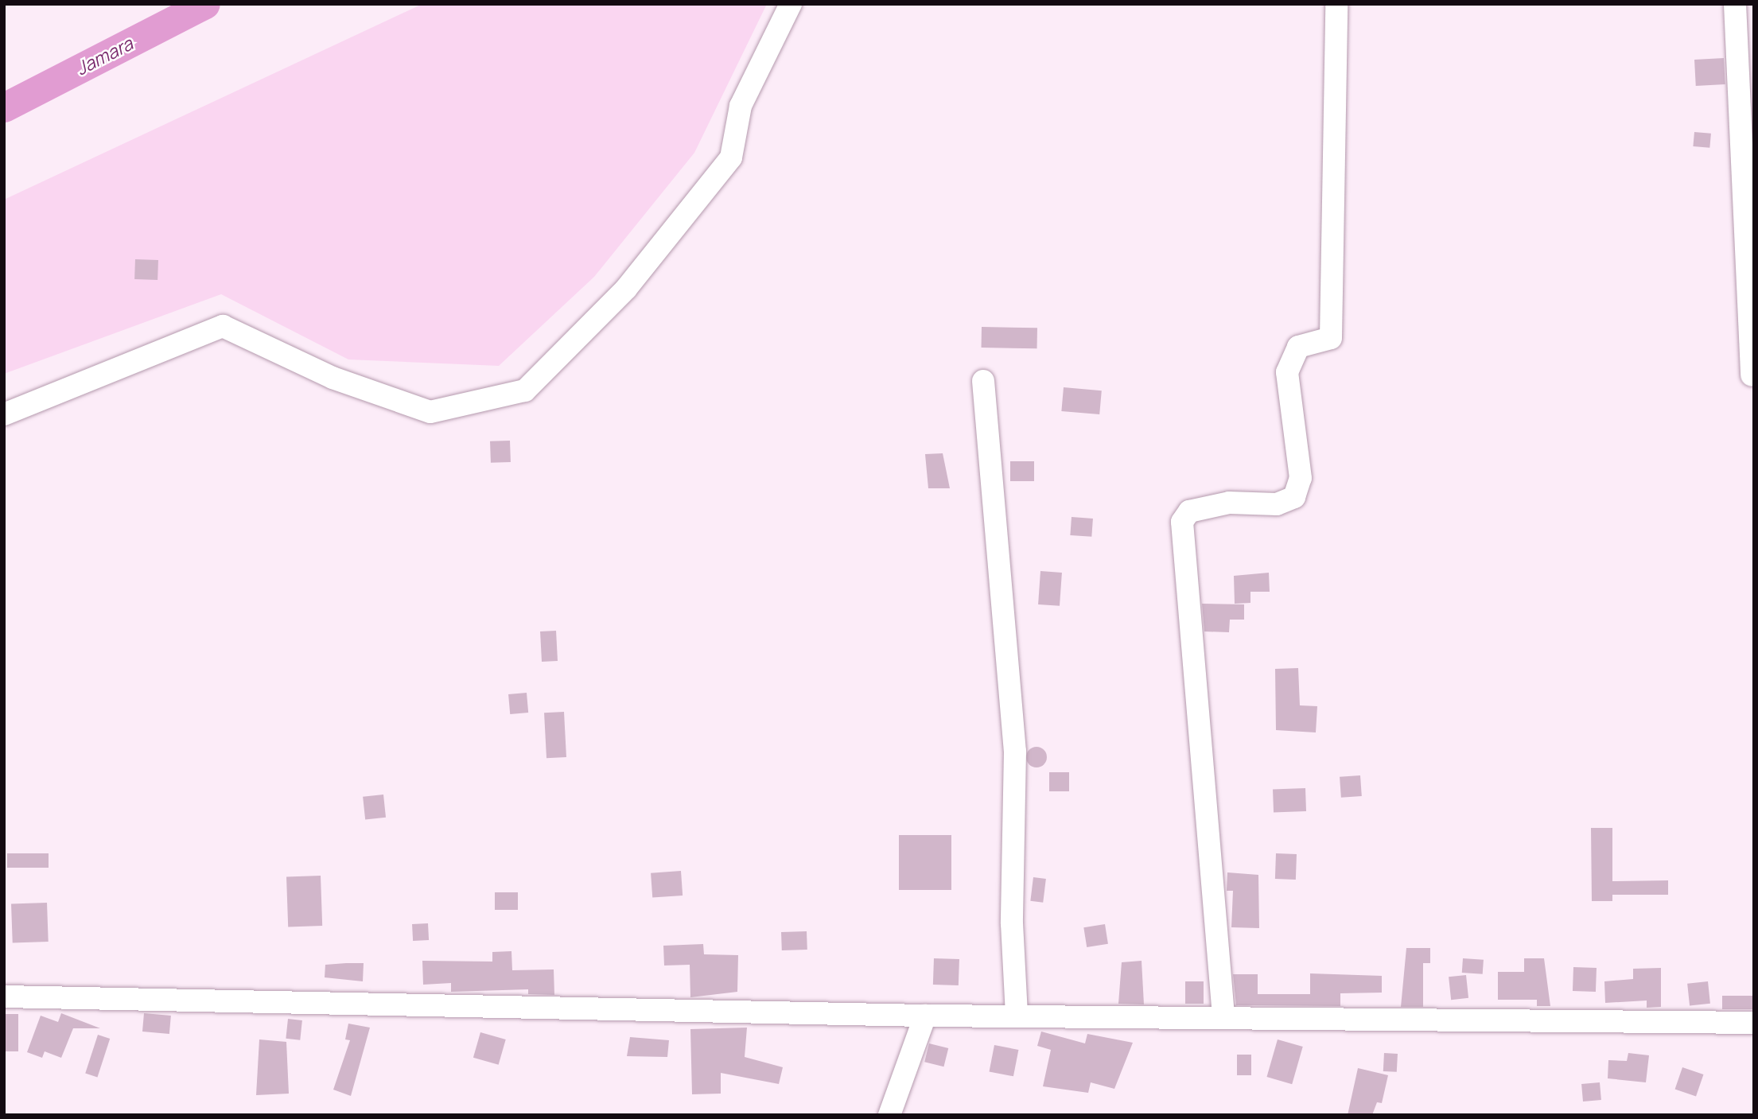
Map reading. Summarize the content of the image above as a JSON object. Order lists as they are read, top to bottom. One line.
{"water":["Jamara"]}
